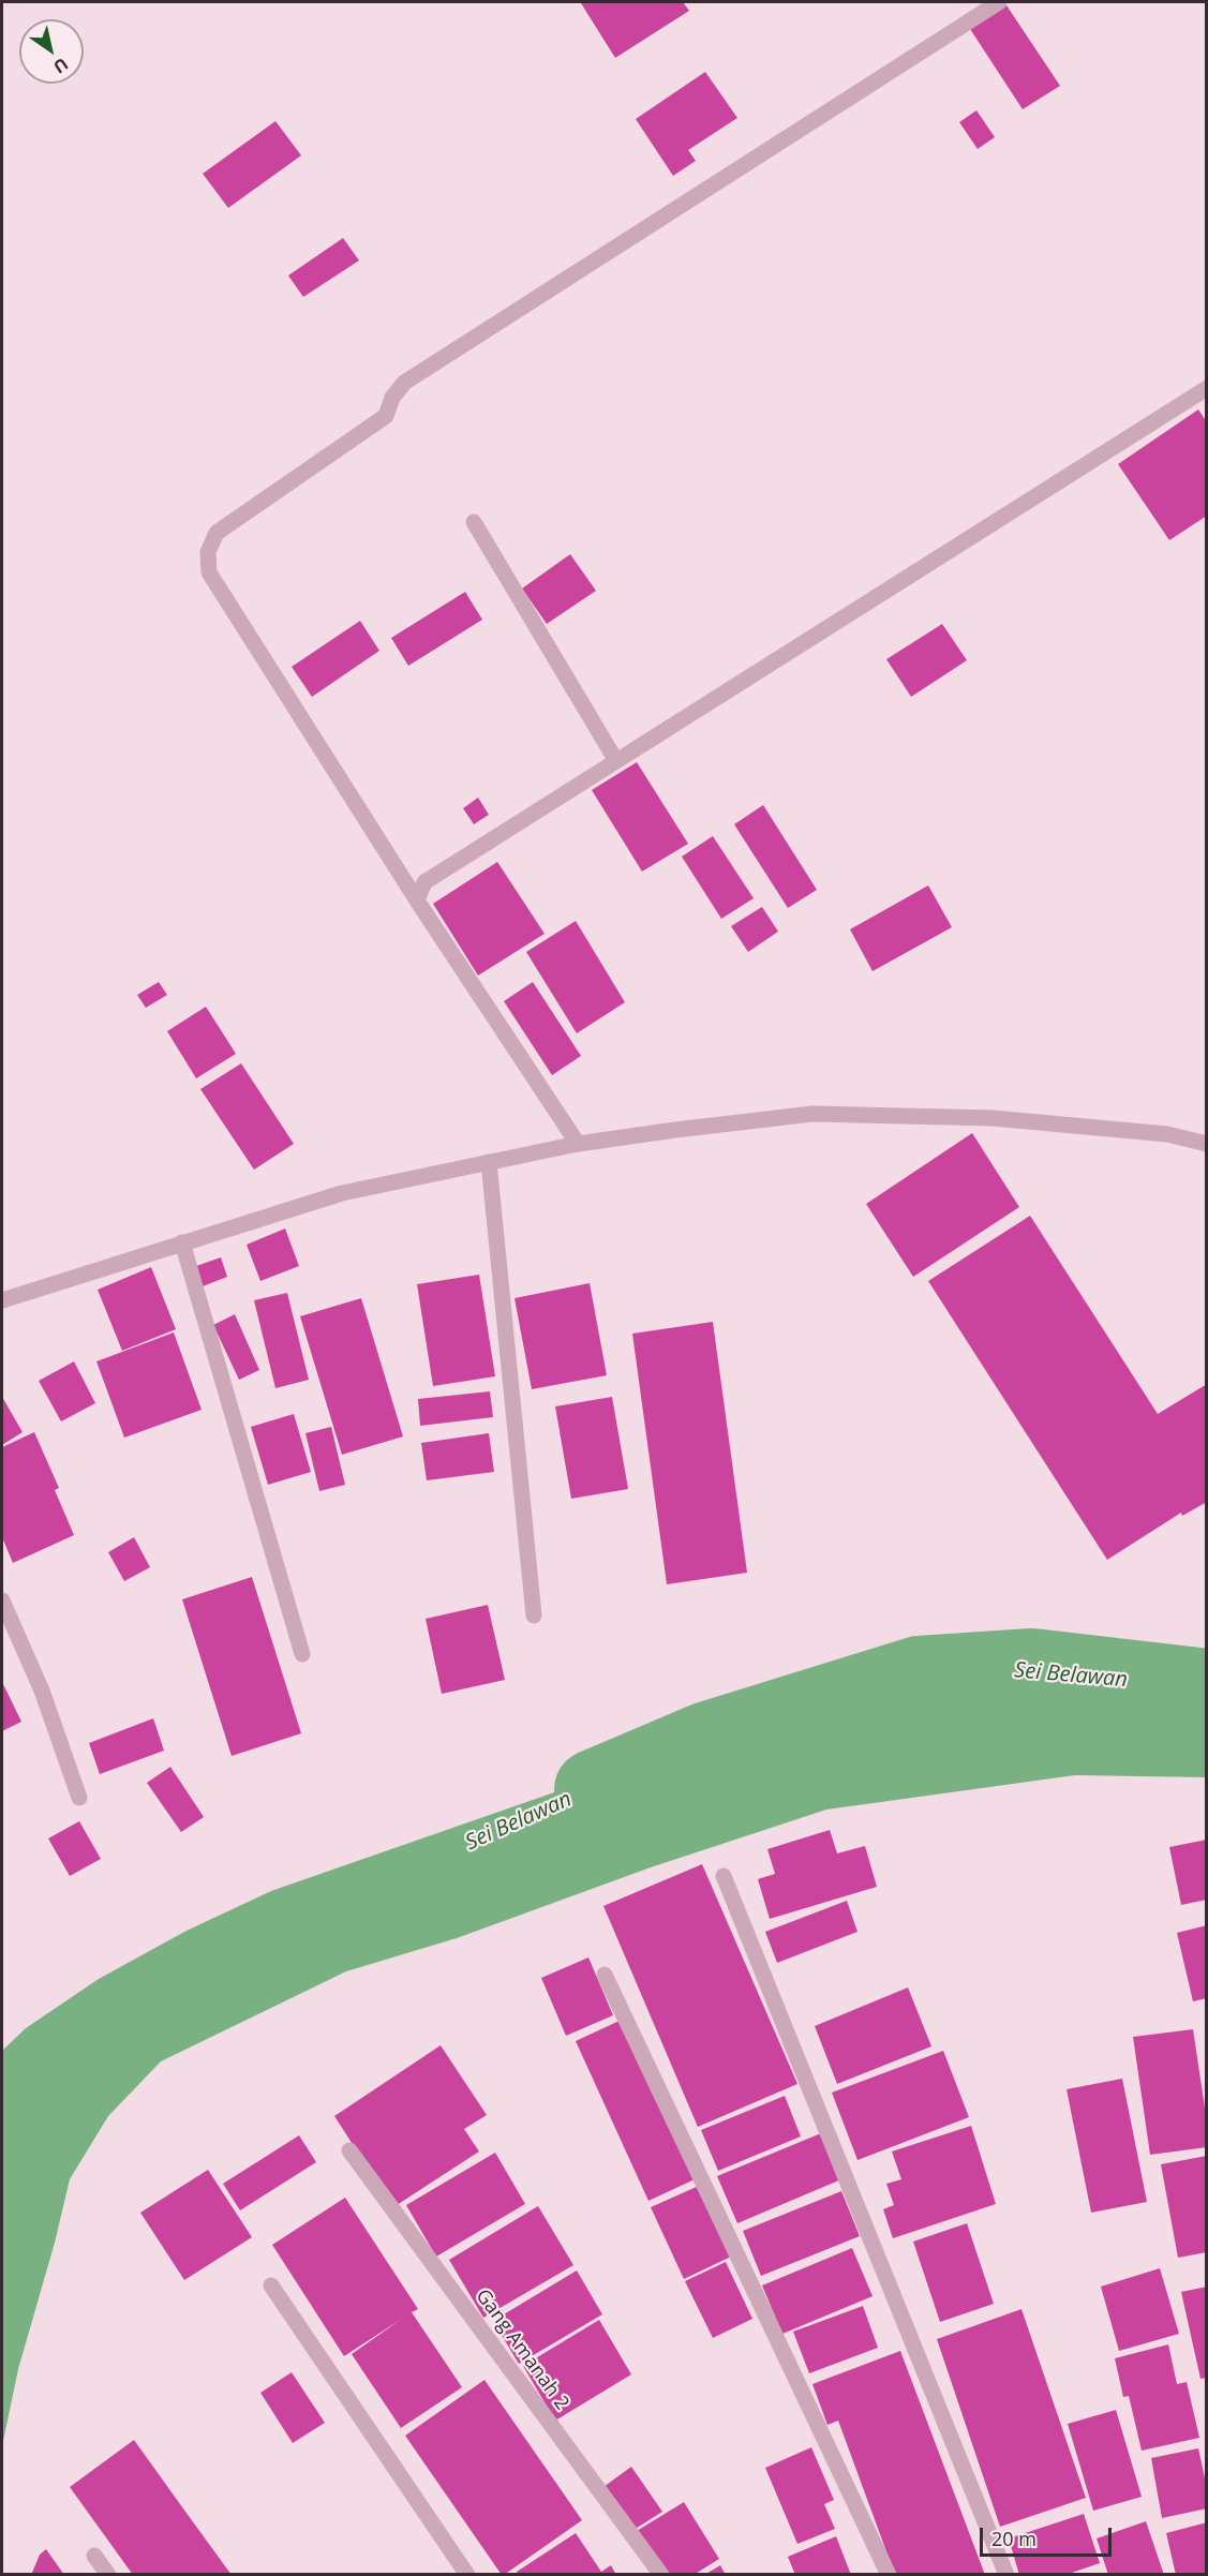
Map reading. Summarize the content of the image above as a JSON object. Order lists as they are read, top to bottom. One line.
{"streets":{"street":["Gang Amanah 2"]},"water":["Sei Belawan"],"scale_bar":"20 m","north":"bottom right"}
